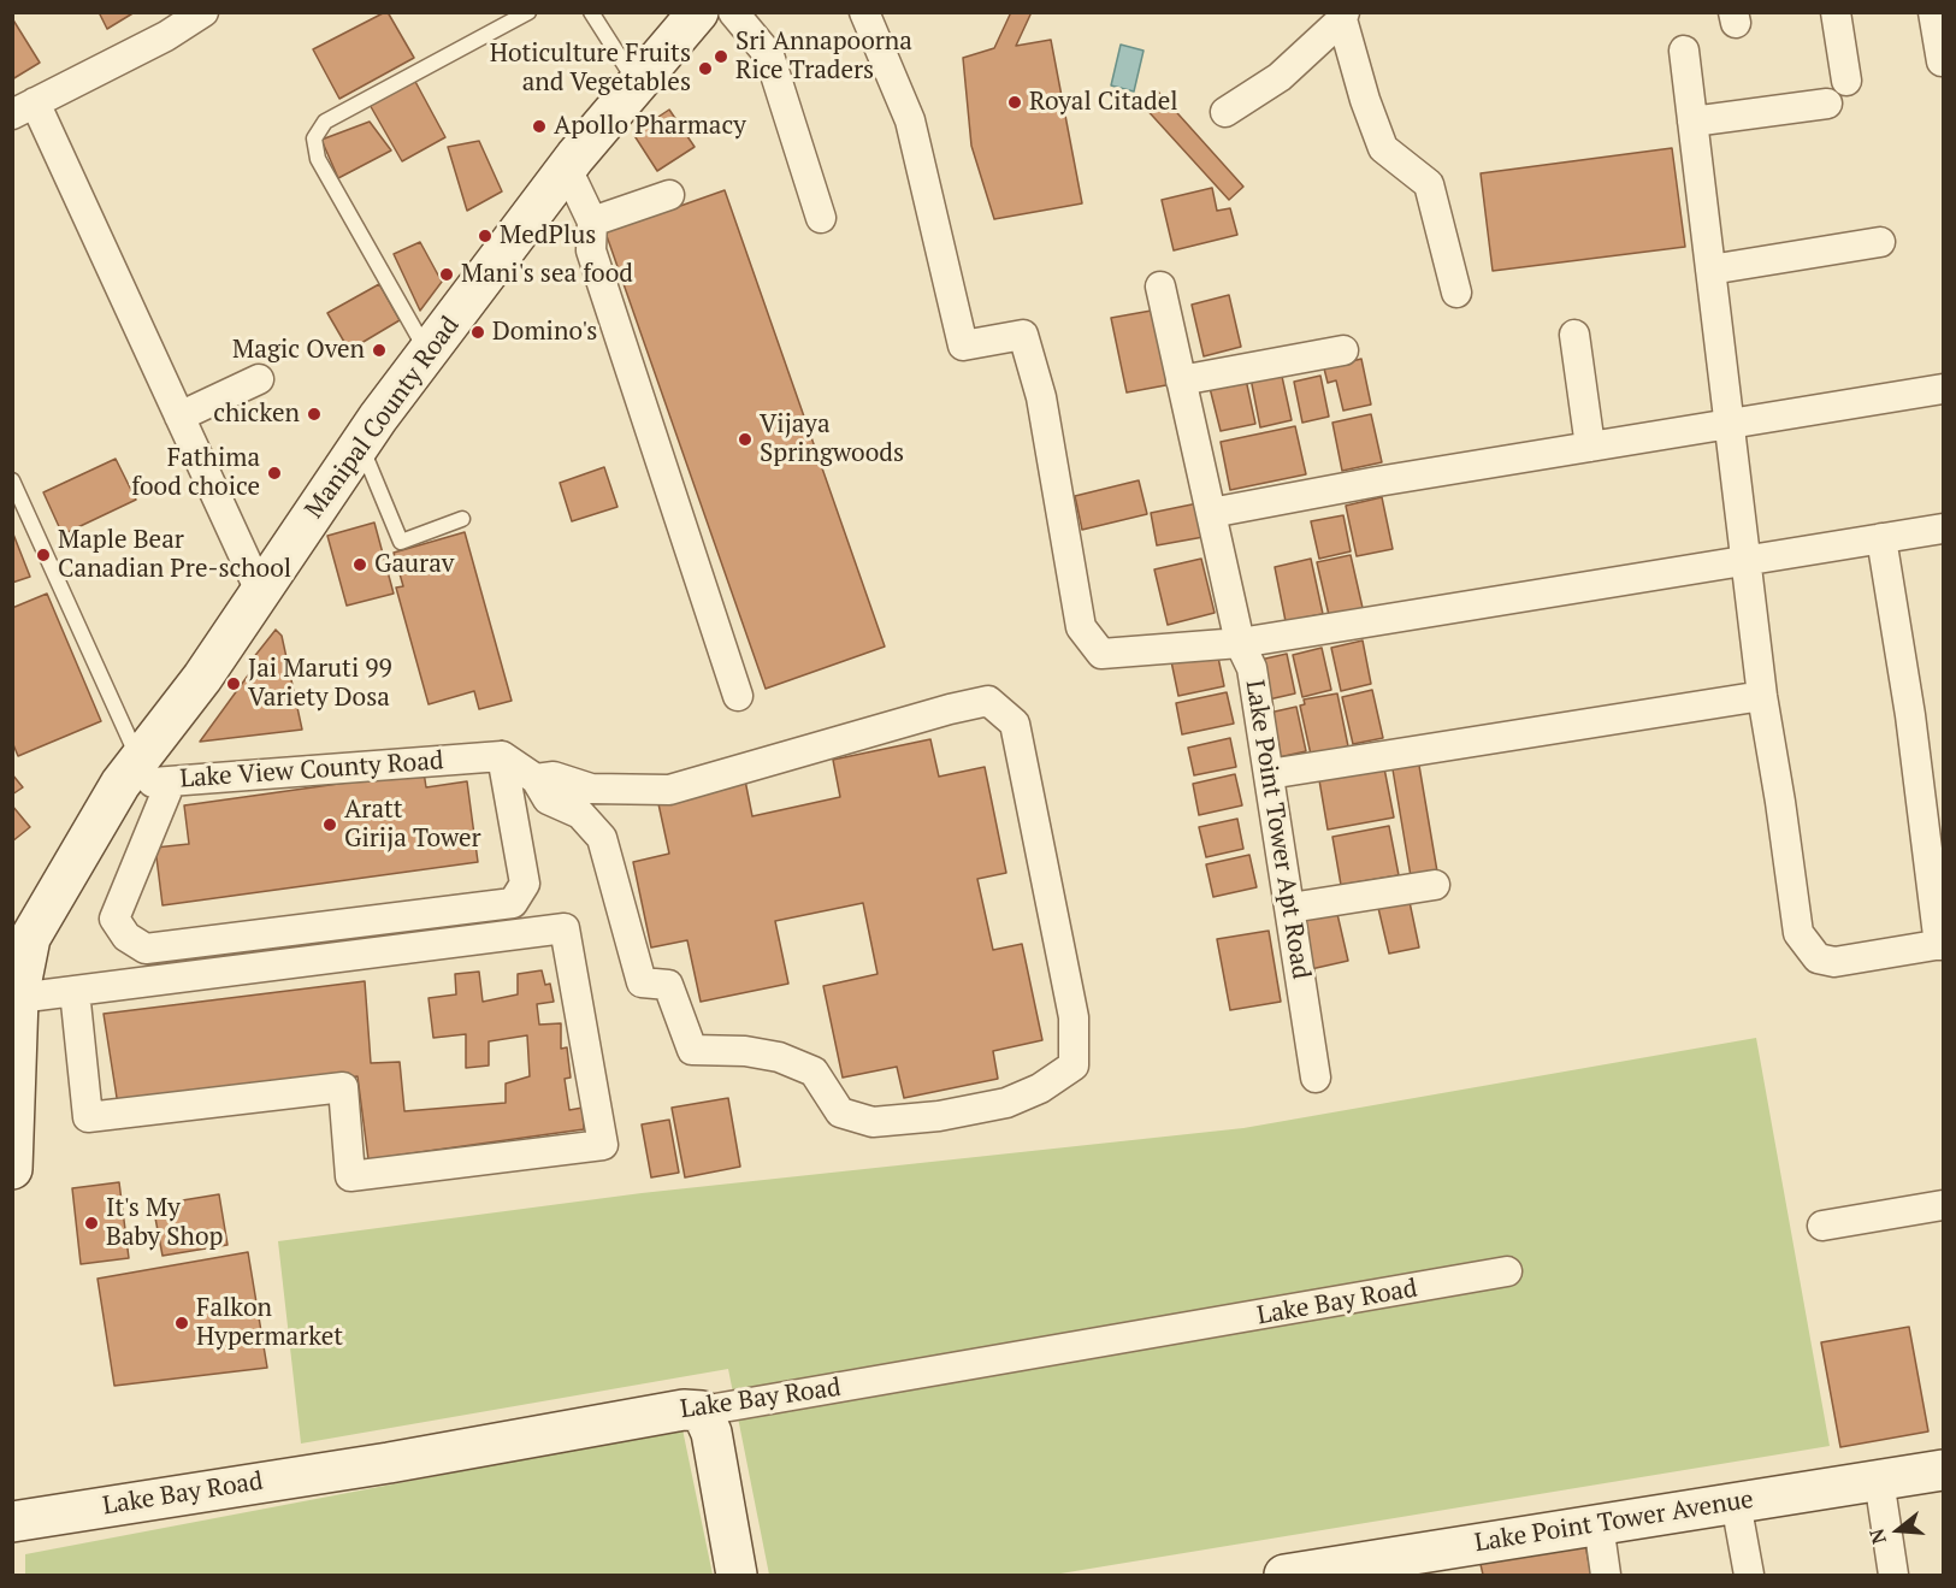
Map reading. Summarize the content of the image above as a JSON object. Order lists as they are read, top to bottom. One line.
{"streets":{"street":["Manipal County Road","Lake View County Road","Lake Point Tower Apt Road","Lake Bay Road","Lake Point Tower Avenue"]},"crossings":[["Manipal County Road","Lake View County Road"]],"places":["Sri Annapoorna Rice Traders","Hoticulture Fruits and Vegetables","Royal Citadel","Apollo Pharmacy","MedPlus","Mani's sea food","Domino's","Magic Oven","chicken","Vijaya Springwoods","Fathima food choice","Maple Bear Canadian Pre-school","Gaurav","Jai Maruti 99 Variety Dosa","Aratt Girija Tower","It's My Baby Shop","Falkon Hypermarket"],"north":"left"}
